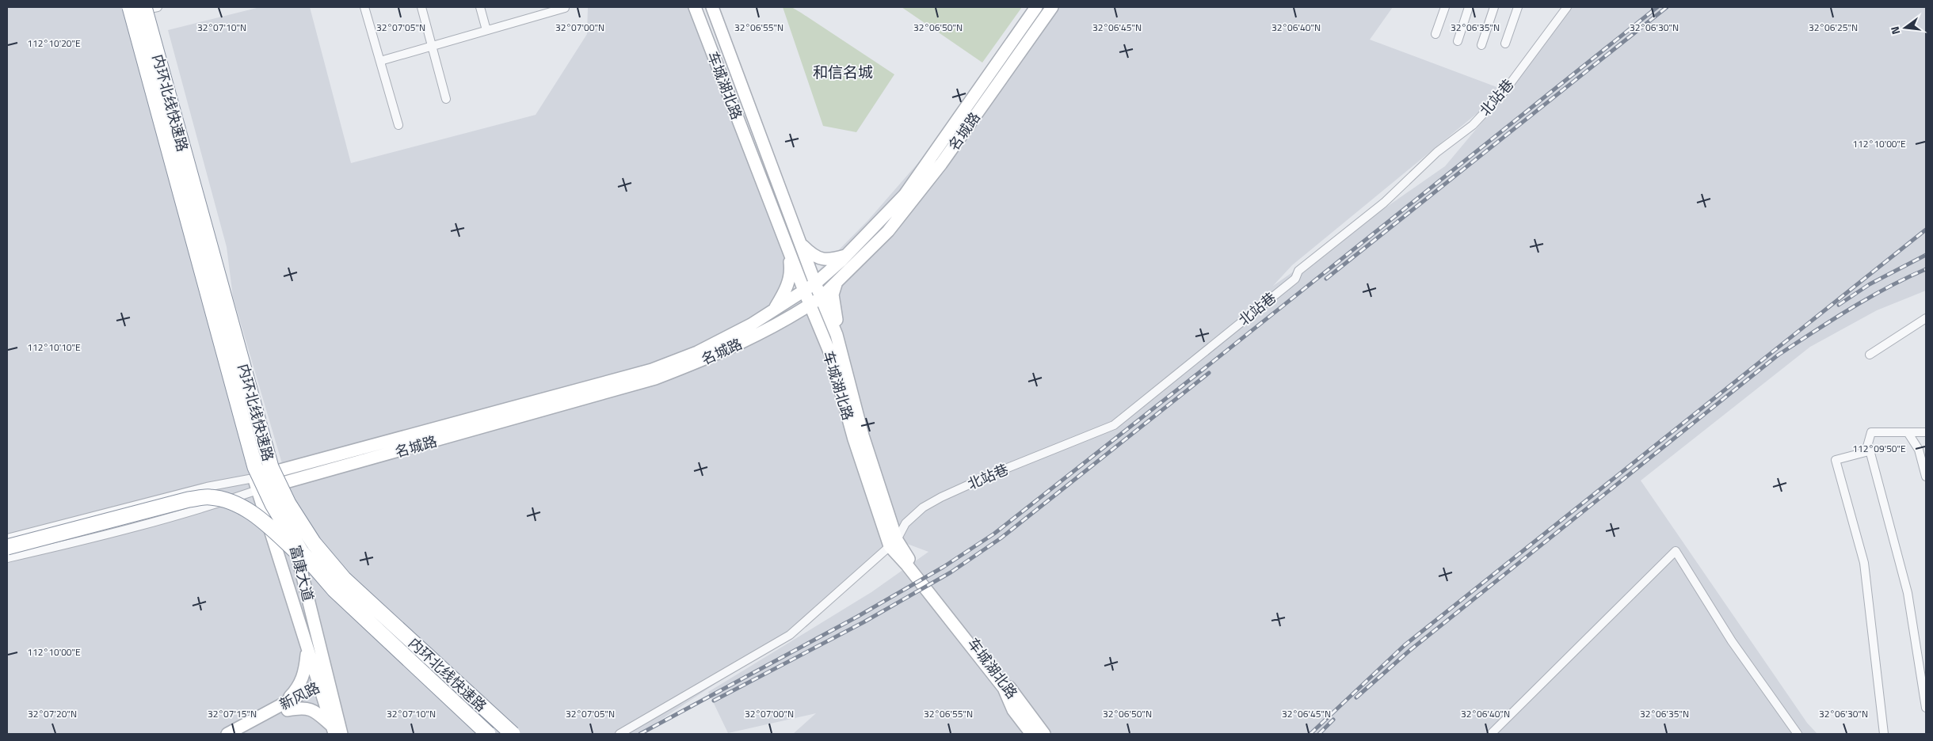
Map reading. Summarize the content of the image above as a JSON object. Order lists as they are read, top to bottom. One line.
{"streets":{"highway":["内环北线快速路"],"main road":["车城湖北路","名城路","富康大道","新风路"],"street":["北站巷"]},"crossings":[["车城湖北路","北站巷"],["车城湖北路","名城路"],["名城路","富康大道"],["富康大道","新风路"]],"districts":["和信名城"],"north":"left","coordinates":["32°07'10\"N","32°07'05\"N","32°07'00\"N","32°06'55\"N","32°06'50\"N","32°06'45\"N","32°06'40\"N","32°06'35\"N","32°06'30\"N","32°06'25\"N","112°10'20\"E","112°10'00\"E","112°10'10\"E","112°09'50\"E","32°07'20\"N","32°07'15\"N"]}
